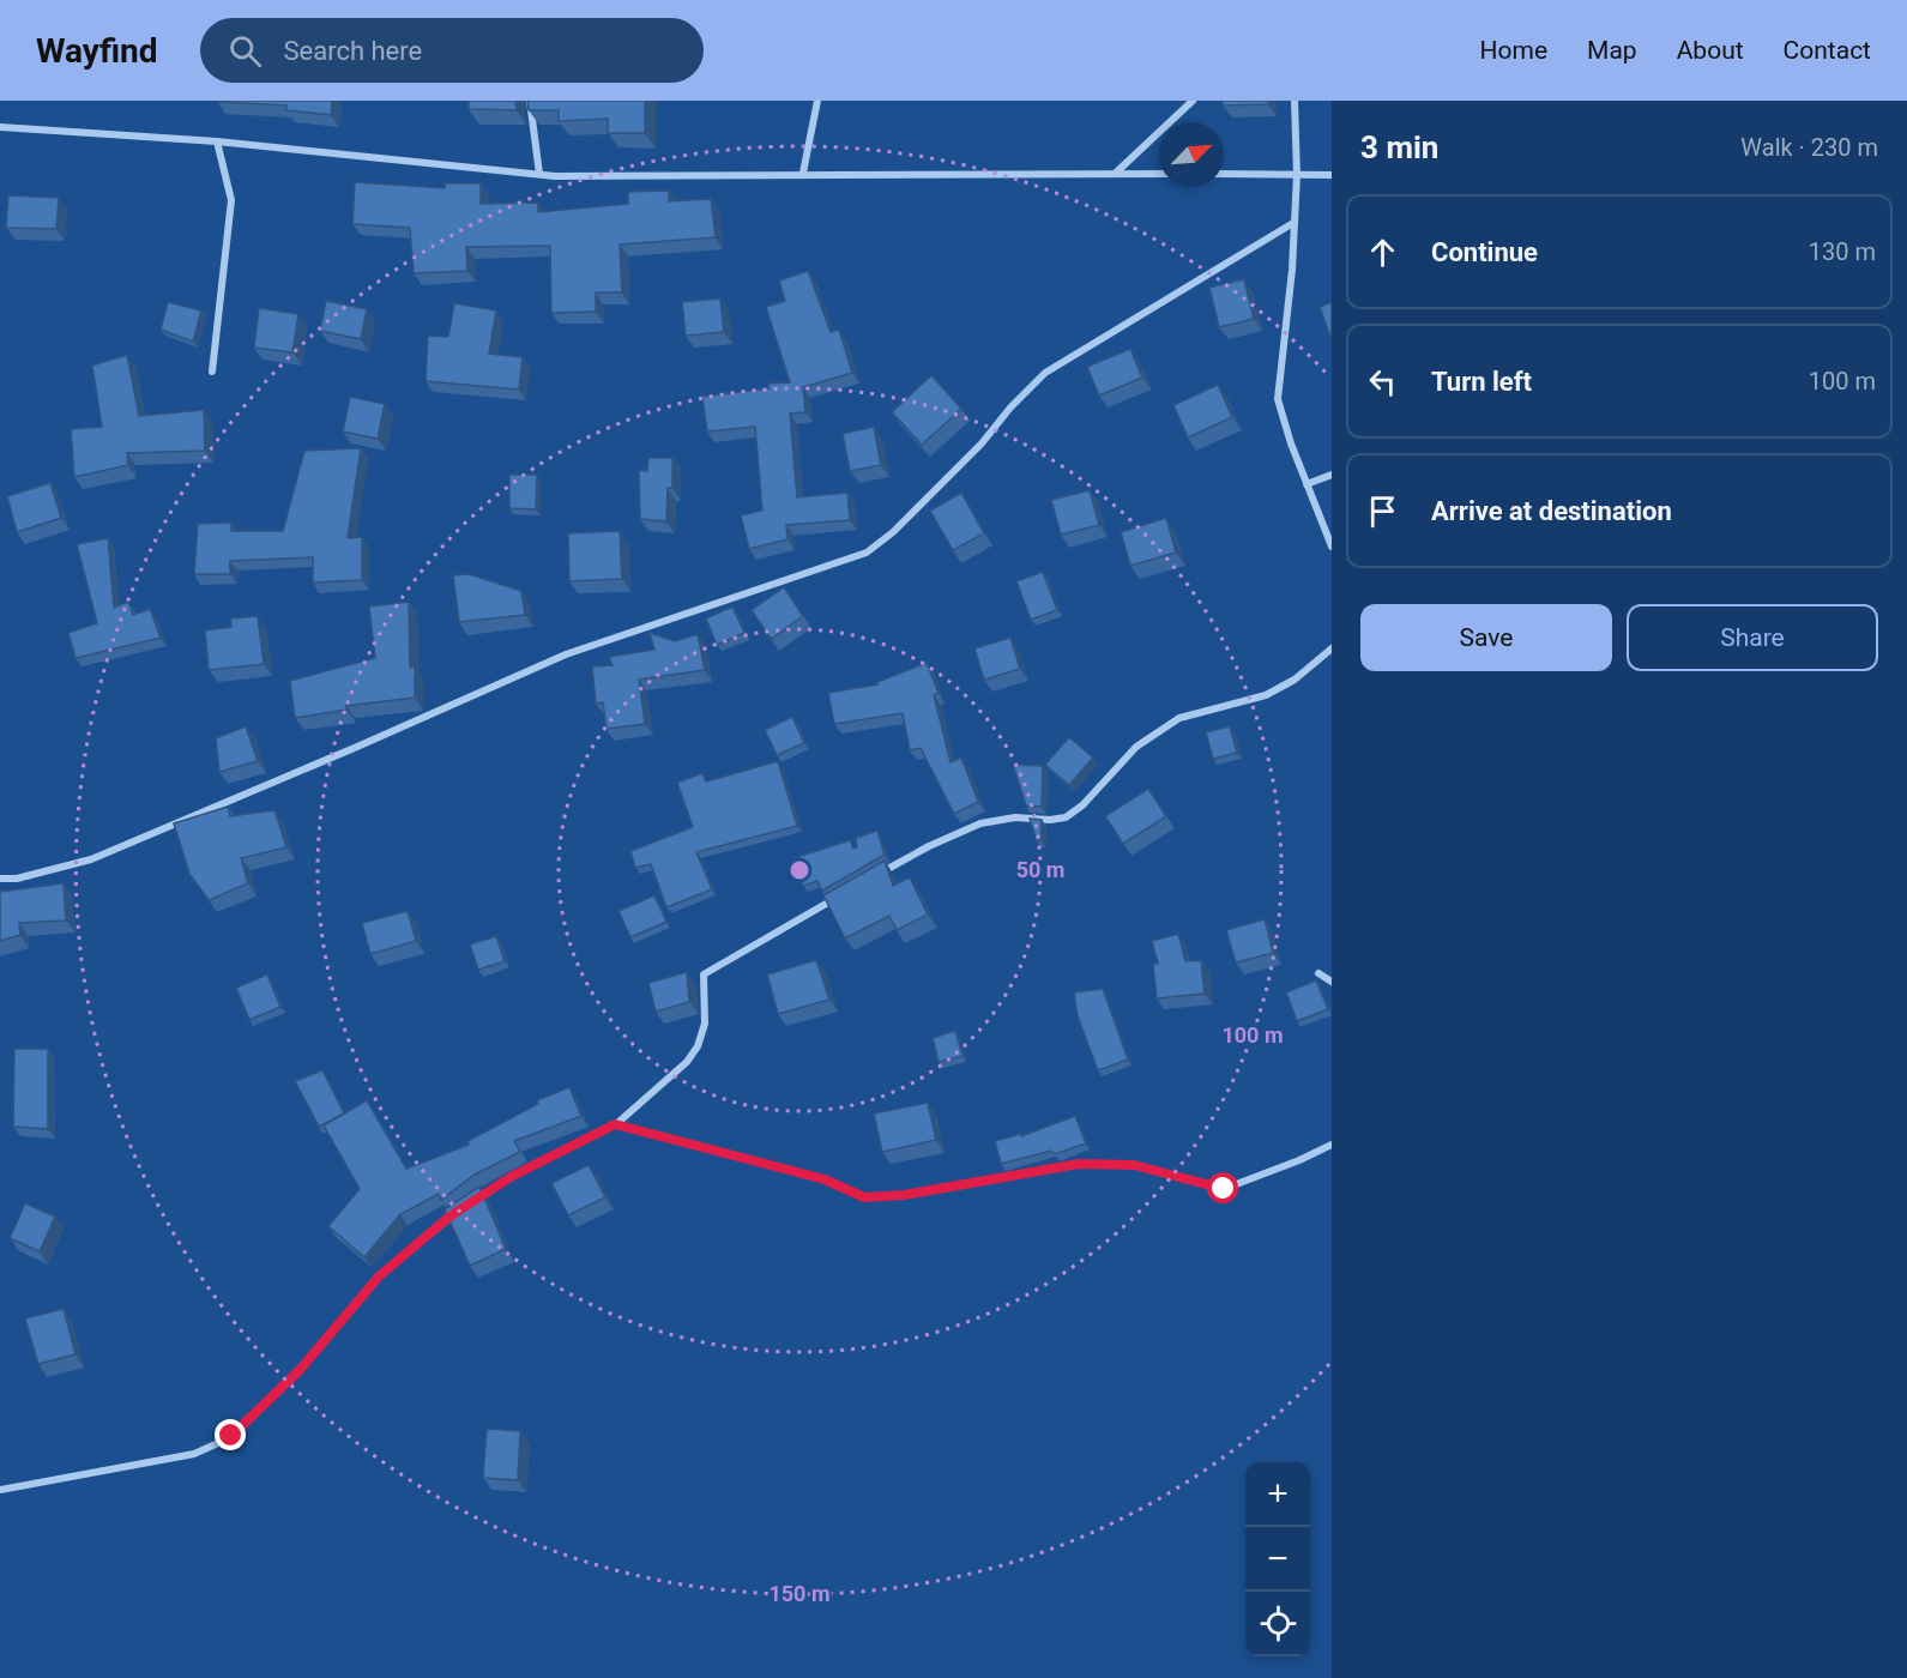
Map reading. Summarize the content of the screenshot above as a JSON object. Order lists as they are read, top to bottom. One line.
{"north":"top right","page":{"header":"Wayfind","search":"Search here","nav":["Home","Map","About","Contact"],"heading":["3 min","Walk · 230 m"],"list":[["Continue","130 m"],["Turn left","100 m"],"Arrive at destination"],"buttons":["Save","Share"],"map_buttons":["+","−"]},"rings":["50 m","100 m","150 m"]}
